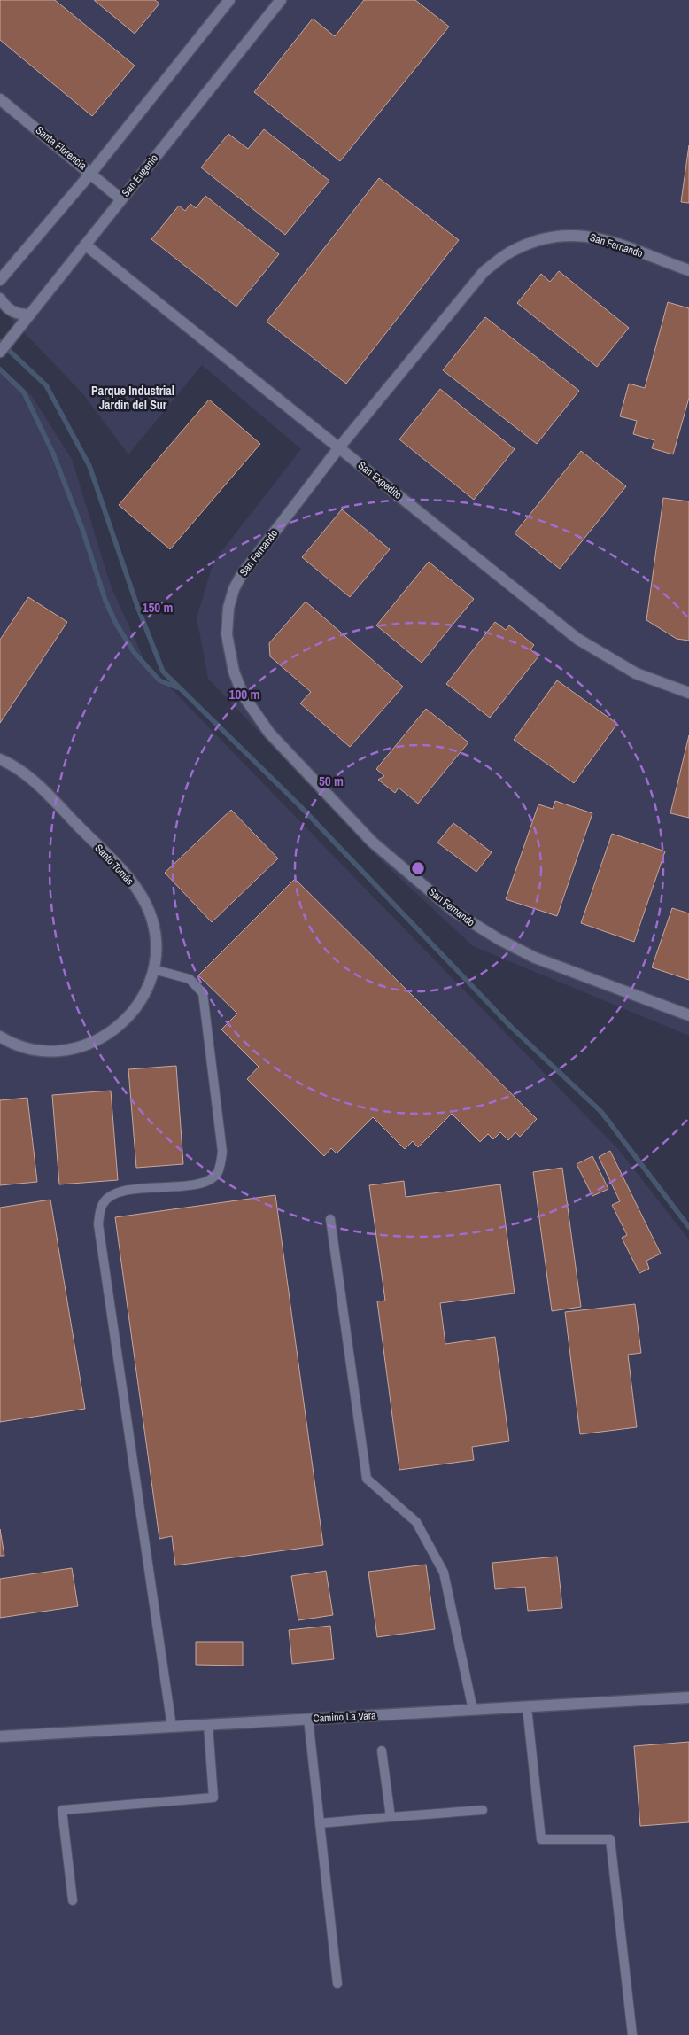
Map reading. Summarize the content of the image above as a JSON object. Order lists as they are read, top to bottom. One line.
{"streets":{"street":["Santa Florencia","San Eugenio","San Fernando","San Expedito","Santo Tomás","Camino La Vara"]},"crossings":[["Santa Florencia","San Eugenio"],["San Eugenio","San Expedito"],["San Fernando","San Expedito"]],"districts":["Parque Industrial Jardín del Sur"],"rings":["150 m","100 m","50 m"]}
